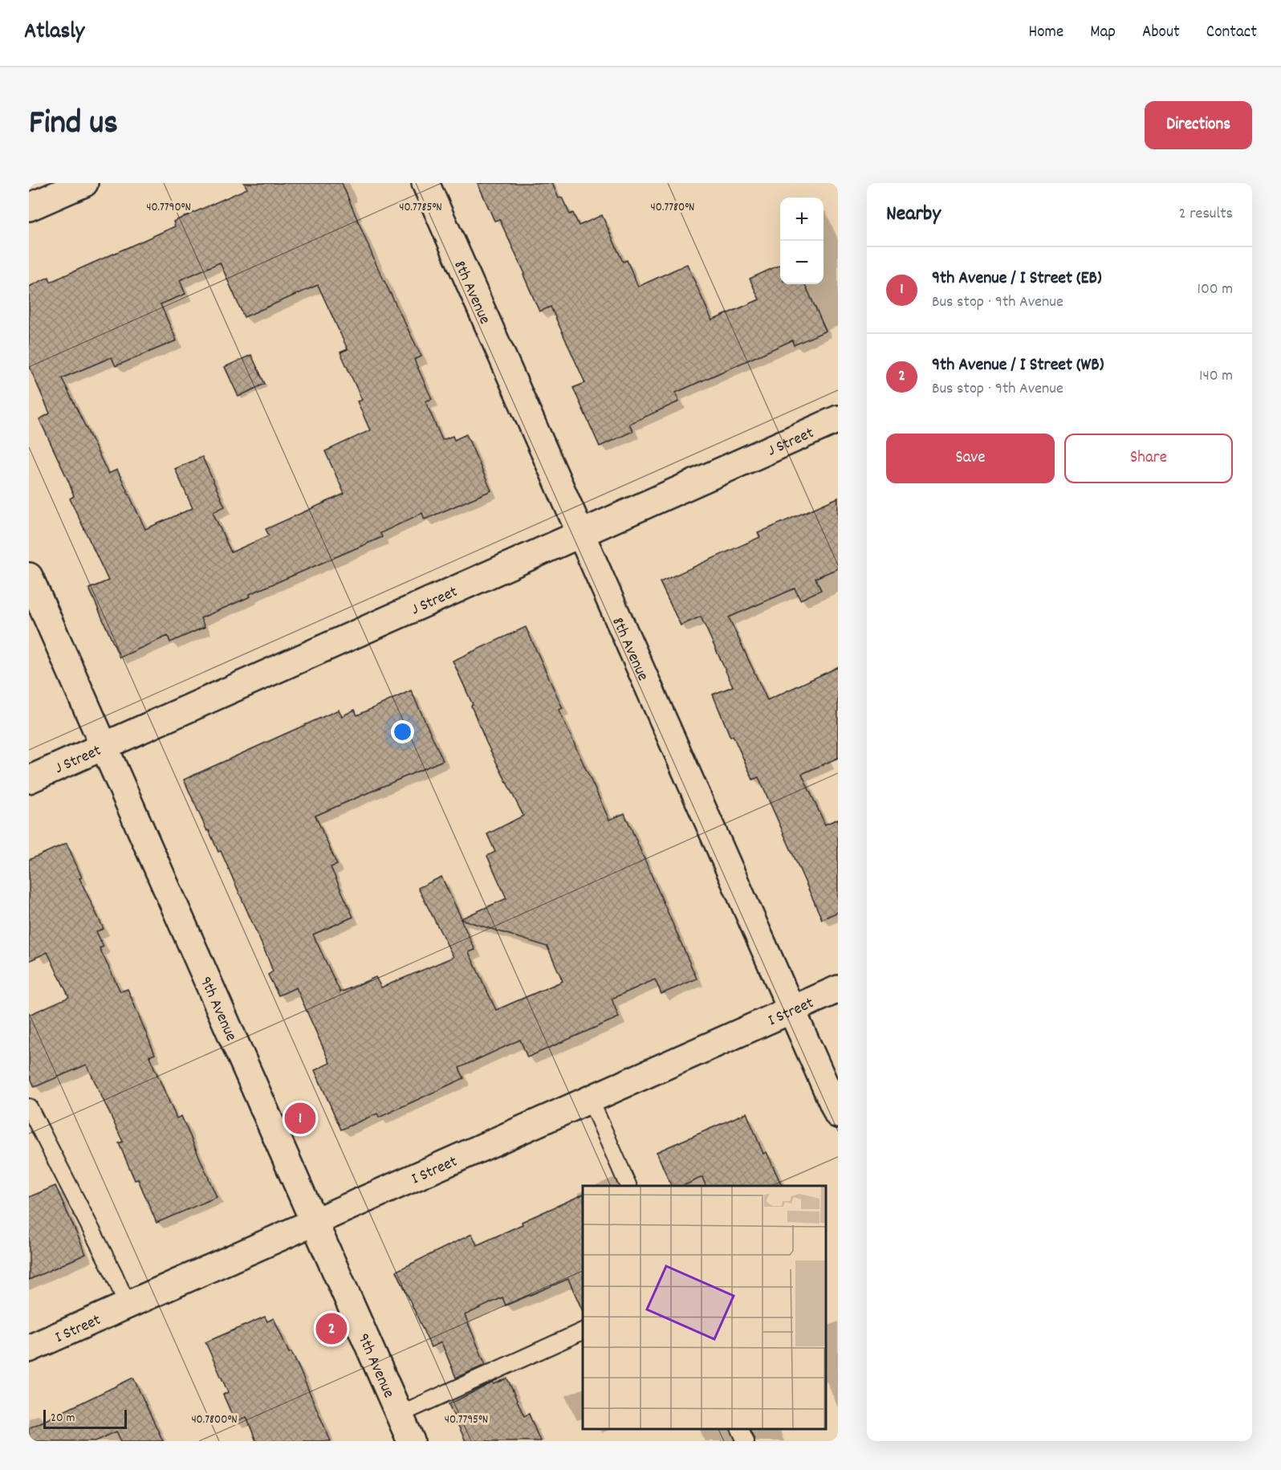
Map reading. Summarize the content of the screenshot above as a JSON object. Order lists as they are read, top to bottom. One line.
{"streets":{"street":["8th Avenue","J Street","9th Avenue","I Street"]},"crossings":[["8th Avenue","J Street"],["8th Avenue","I Street"],["J Street","9th Avenue"],["9th Avenue","I Street"]],"scale_bar":"20 m","page":{"header":"Atlasly","nav":["Home","Map","About","Contact"],"title":"Find us","buttons":["Directions",["Save","Share"]],"heading":["Nearby","2 results"],"map_buttons":["+","−"],"list":[{"mark":"1","name":"9th Avenue / I Street (EB)","note":"Bus stop · 9th Avenue","value":"100 m"},{"mark":"2","name":"9th Avenue / I Street (WB)","note":"Bus stop · 9th Avenue","value":"140 m"}],"pins":["1","2"],"scale":"20 m"},"coordinates":["40.7785°N","40.7780°N","40.7790°N","40.7800°N","40.7795°N"]}
